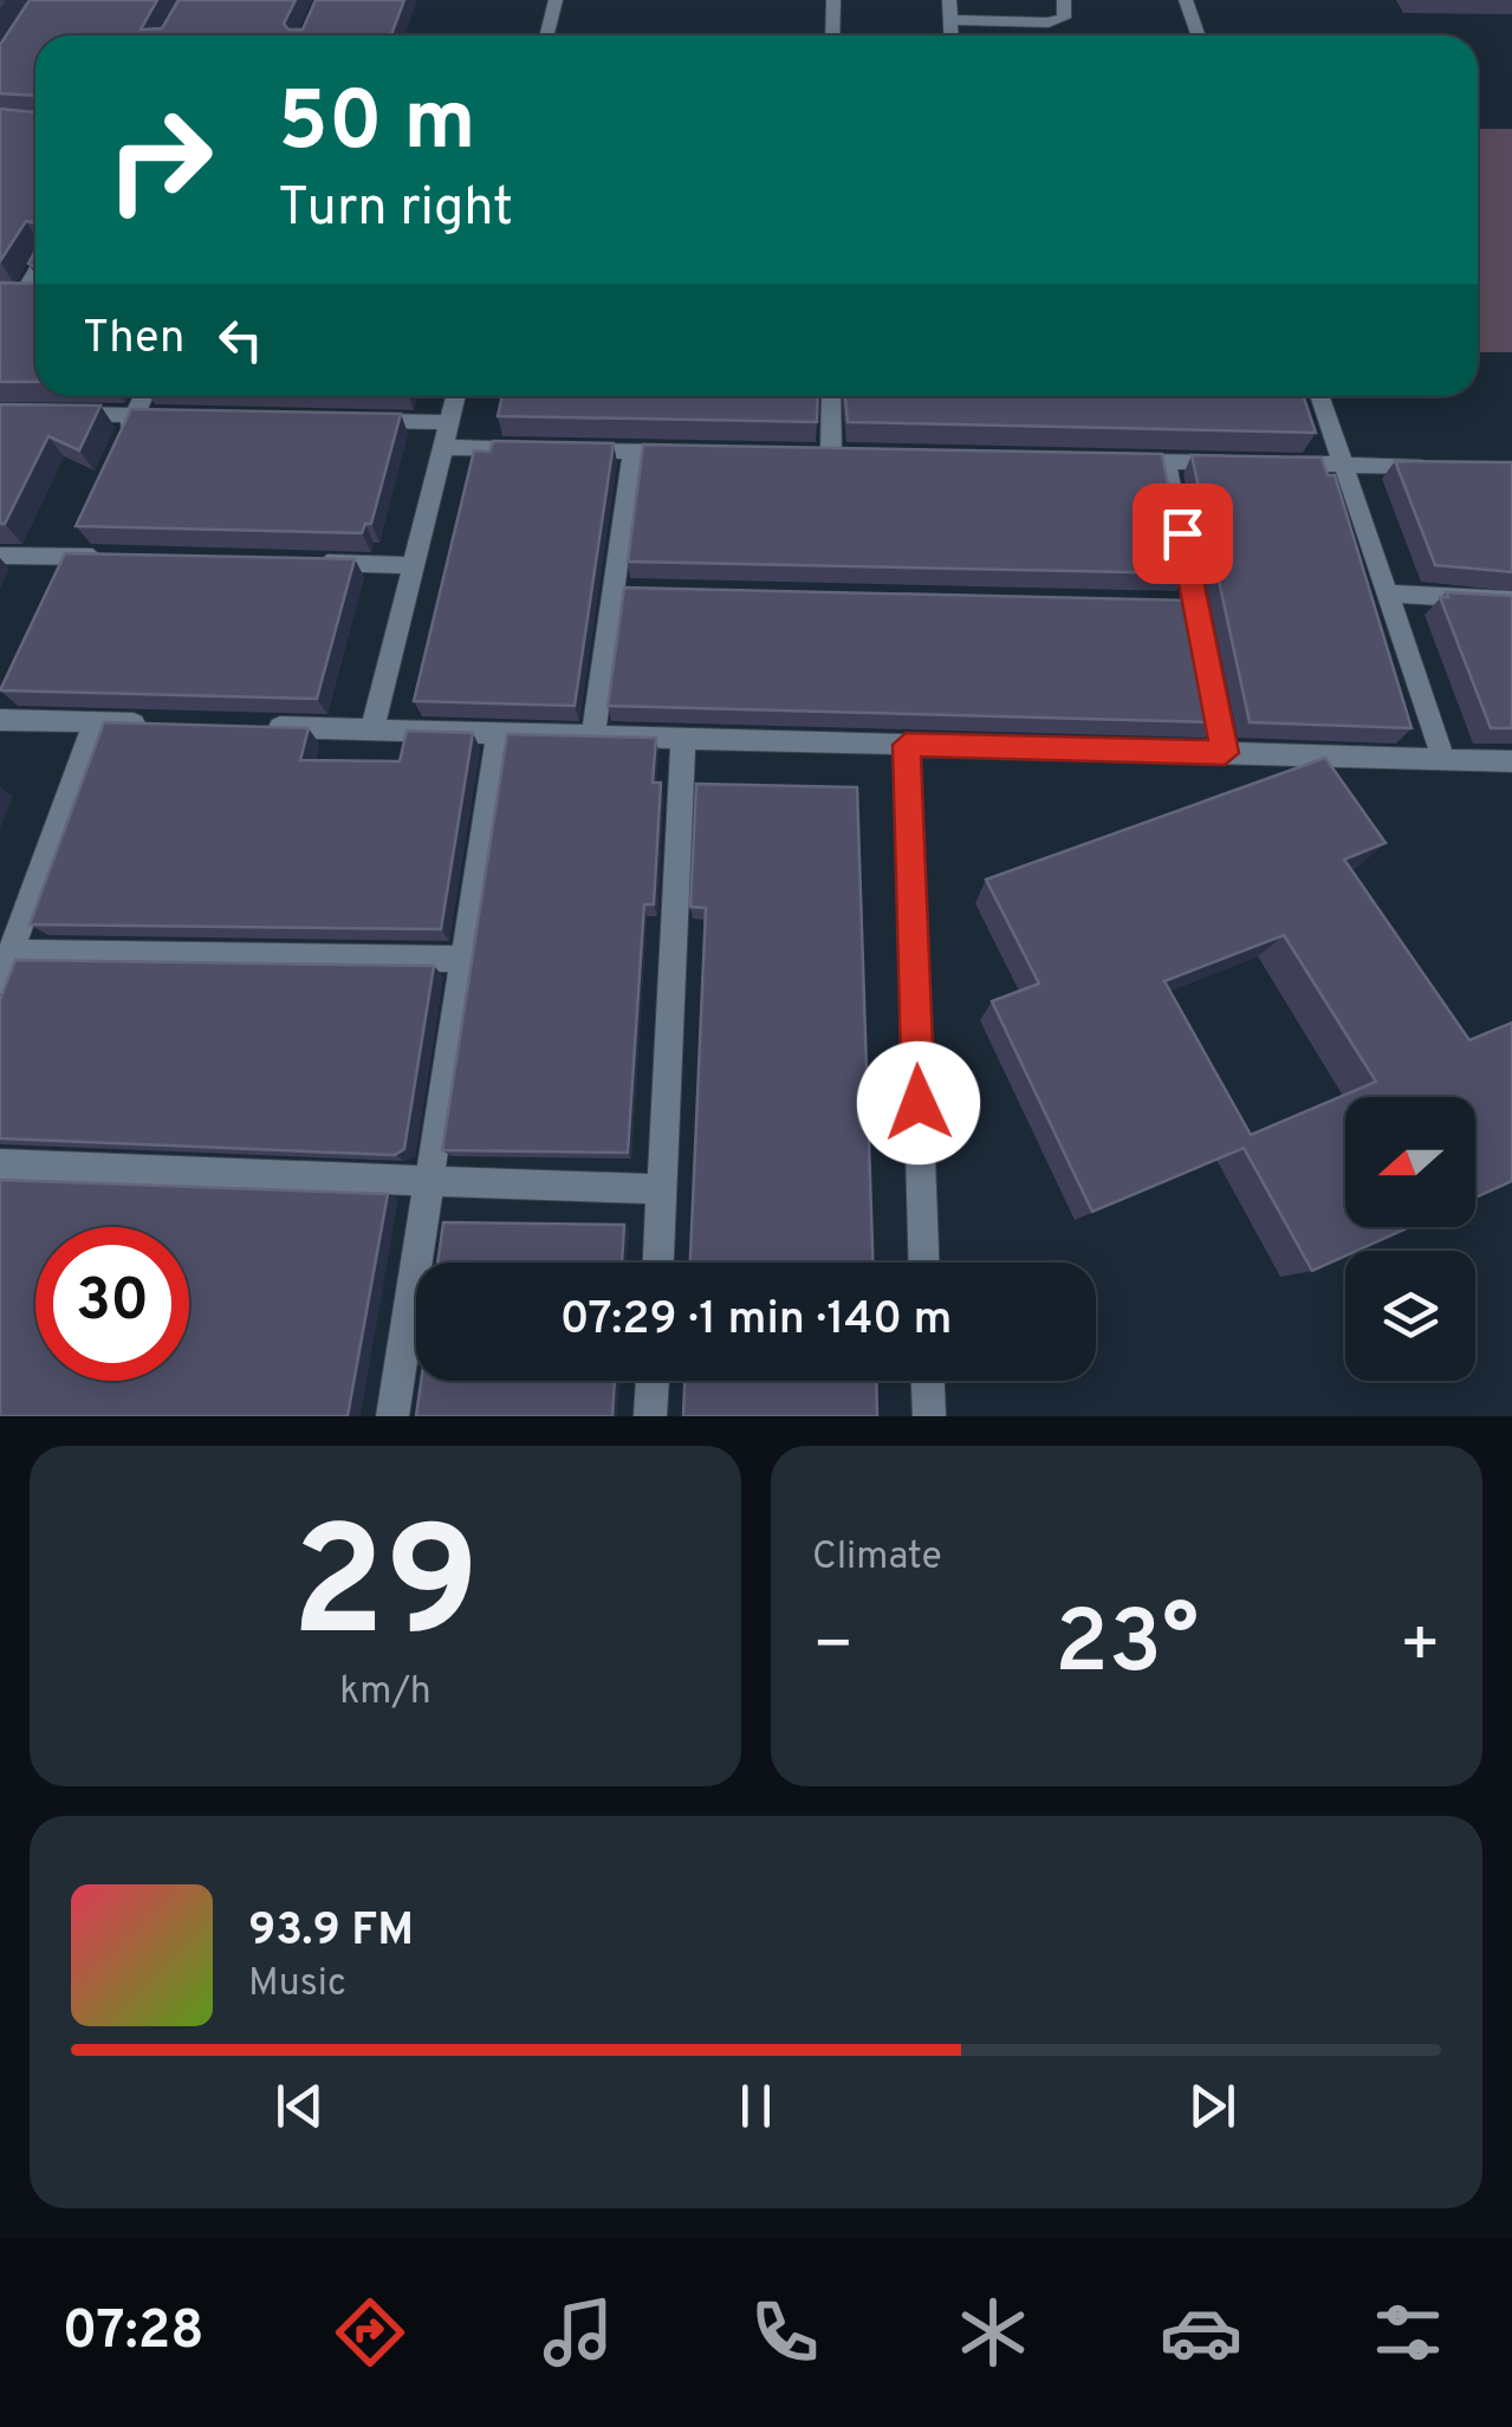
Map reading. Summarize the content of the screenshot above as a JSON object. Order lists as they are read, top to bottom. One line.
{"north":"left","page":{"turn":["50 m","Turn right"],"then":"Then","limit":"30","trip":"07:29 · 1 min · 140 m","tile":[["29","km/h"],"Climate"],"heat":["−","23°","+"],"song":["93.9 FM","Music"],"tabs":"07:28"}}
